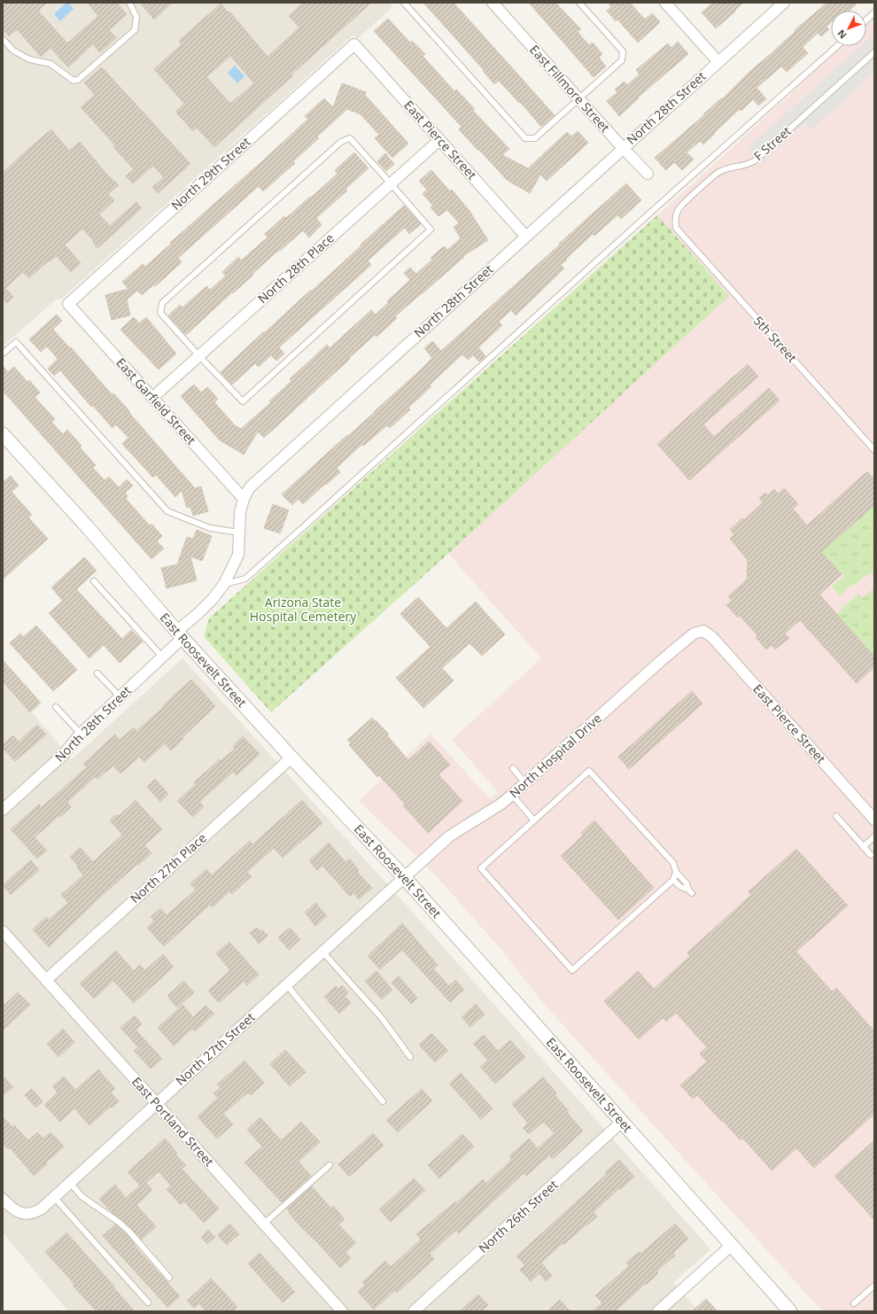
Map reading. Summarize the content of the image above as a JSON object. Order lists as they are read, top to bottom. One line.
{"streets":{"street":["East Fillmore Street","North 28th Street","East Pierce Street","North 29th Street","North 28th Place","East Garfield Street","East Roosevelt Street","North Hospital Drive","North 27th Place","North 27th Street","East Portland Street","North 26th Street"],"lane":["F Street","5th Street"]},"crossings":[["East Fillmore Street","North 28th Street"],["North 28th Street","East Pierce Street"],["North 28th Street","East Garfield Street"],["North 28th Street","East Roosevelt Street"],["East Pierce Street","North 29th Street"],["East Pierce Street","North 28th Place"],["East Pierce Street","North Hospital Drive"],["F Street","5th Street"],["North 29th Street","East Garfield Street"],["North 28th Place","East Garfield Street"],["East Roosevelt Street","North Hospital Drive"],["East Roosevelt Street","North 27th Place"],["East Roosevelt Street","North 27th Street"],["East Roosevelt Street","North 26th Street"],["North Hospital Drive","North 27th Street"],["North 27th Place","East Portland Street"],["North 27th Street","East Portland Street"]],"parks":["Arizona State Hospital Cemetery"],"north":"bottom left"}
